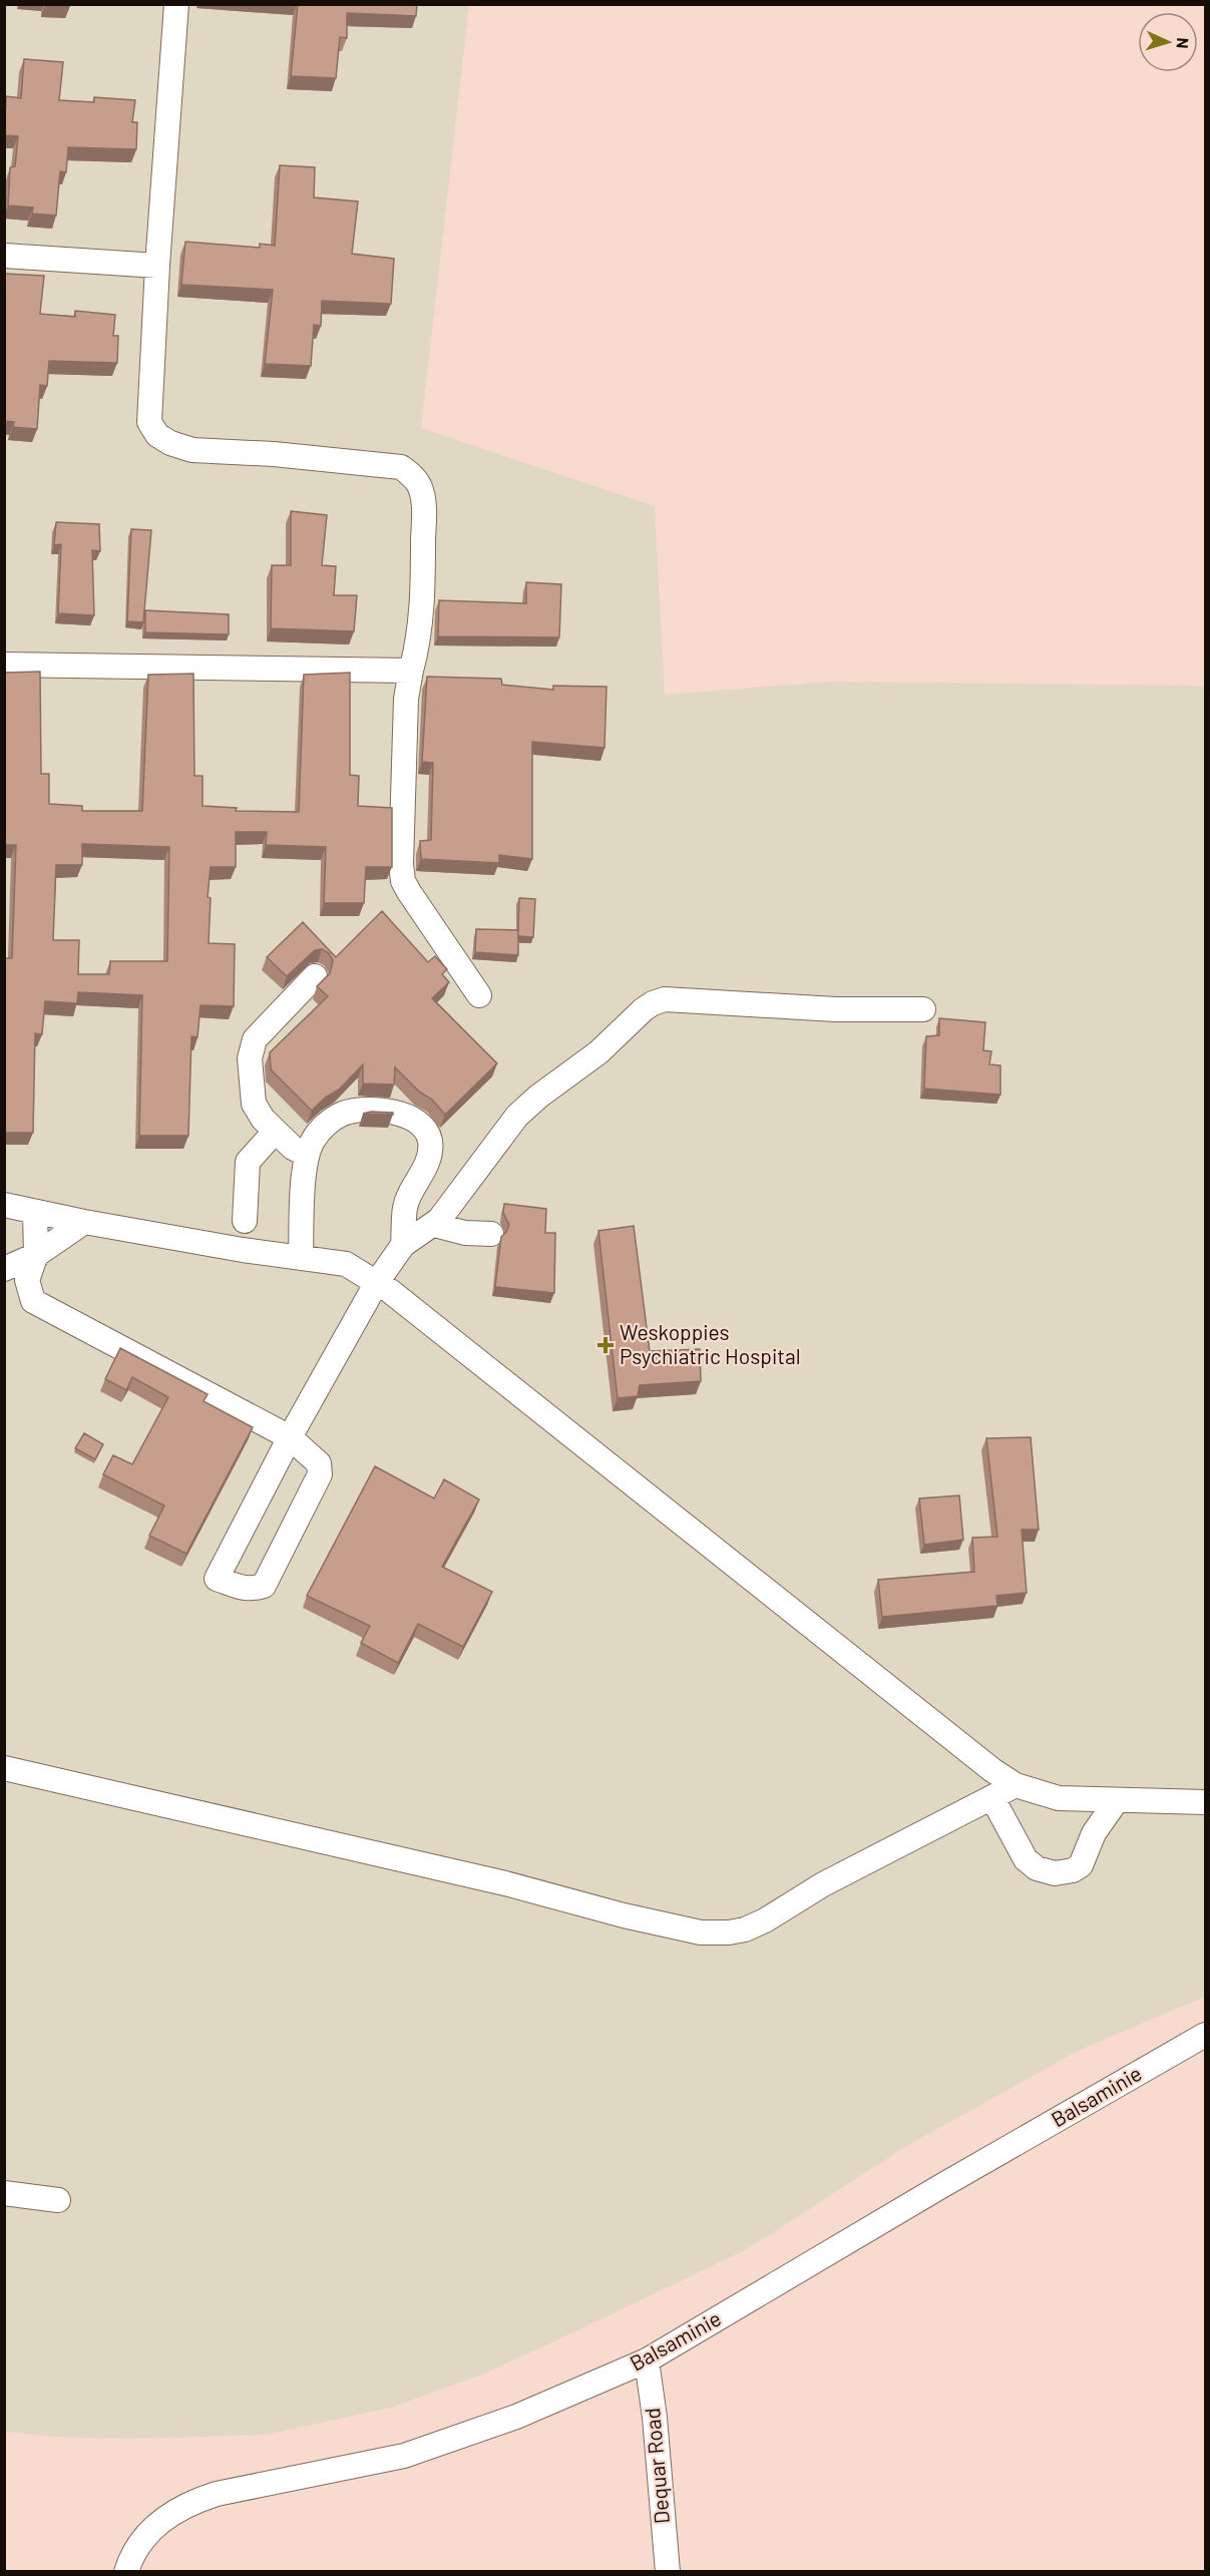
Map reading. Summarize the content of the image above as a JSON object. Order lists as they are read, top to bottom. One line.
{"streets":{"street":["Balsaminie","Dequar Road"]},"crossings":[["Balsaminie","Dequar Road"]],"places":{"health":["Weskoppies Psychiatric Hospital"]},"north":"right"}
